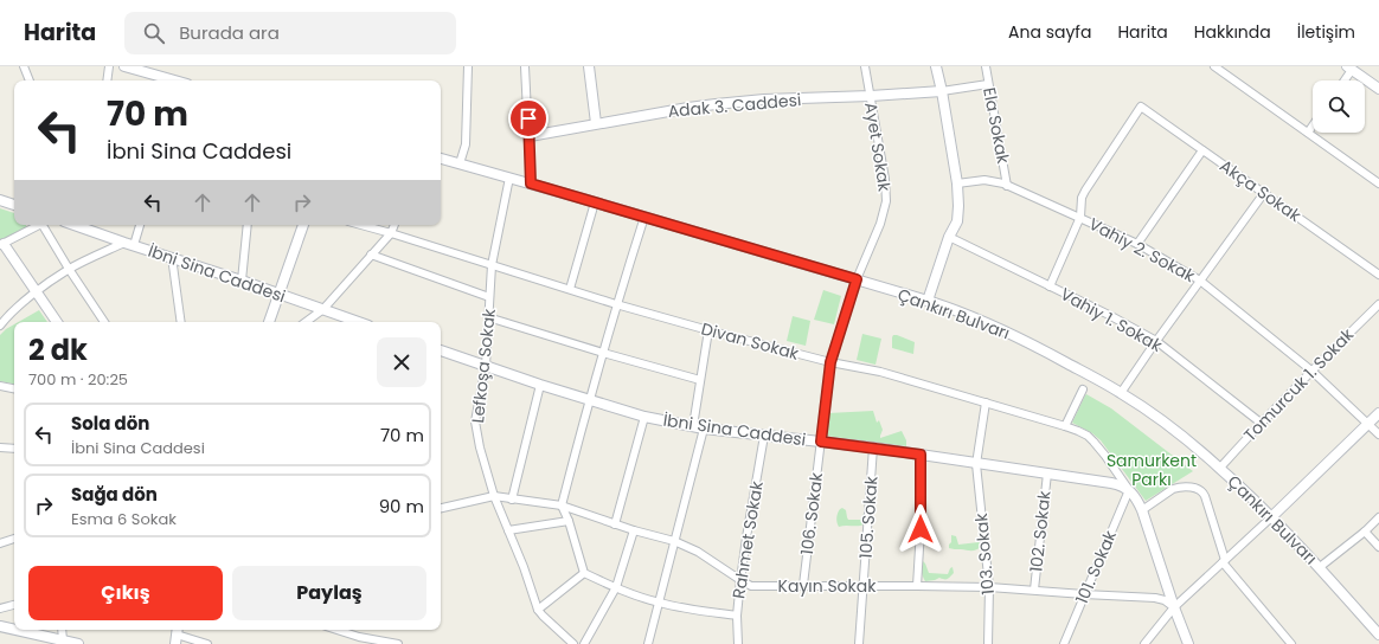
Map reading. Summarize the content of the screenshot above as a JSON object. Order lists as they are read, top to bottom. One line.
{"streets":{"street":["Adak 3. Caddesi","Ela Sokak","Ayet Sokak","Akça Sokak","Vahiy 2. Sokak","İbni Sina Caddesi","Çankırı Bulvarı","Vahiy 1. Sokak","Divan Sokak","Lefkoşa Sokak","Tomurcuk 1. Sokak","106. Sokak","105. Sokak","102. Sokak","Rahmet Sokak","103. Sokak","101. Sokak","Kayın Sokak"]},"crossings":[["Adak 3. Caddesi","Ayet Sokak"],["Ela Sokak","Vahiy 2. Sokak"],["Ayet Sokak","Çankırı Bulvarı"],["Ayet Sokak","Divan Sokak"],["Ayet Sokak","106. Sokak"],["Akça Sokak","Vahiy 2. Sokak"],["Vahiy 2. Sokak","Tomurcuk 1. Sokak"],["İbni Sina Caddesi","Divan Sokak"],["İbni Sina Caddesi","Lefkoşa Sokak"],["İbni Sina Caddesi","106. Sokak"],["İbni Sina Caddesi","105. Sokak"],["İbni Sina Caddesi","102. Sokak"],["İbni Sina Caddesi","Rahmet Sokak"],["İbni Sina Caddesi","103. Sokak"],["İbni Sina Caddesi","101. Sokak"],["Çankırı Bulvarı","Lefkoşa Sokak"],["Çankırı Bulvarı","Tomurcuk 1. Sokak"],["Vahiy 1. Sokak","Tomurcuk 1. Sokak"],["Divan Sokak","Lefkoşa Sokak"],["Divan Sokak","106. Sokak"],["Divan Sokak","103. Sokak"],["Divan Sokak","101. Sokak"],["Lefkoşa Sokak","Kayın Sokak"],["106. Sokak","Kayın Sokak"],["105. Sokak","Kayın Sokak"],["102. Sokak","Kayın Sokak"],["Rahmet Sokak","Kayın Sokak"],["103. Sokak","Kayın Sokak"],["101. Sokak","Kayın Sokak"]],"parks":["Samurkent Parkı"],"page":{"header":"Harita","search":"Burada ara","nav":["Ana sayfa","Harita","Hakkında","İletişim"],"turn":["70 m","İbni Sina Caddesi"],"heading":["2 dk","700 m · 20:25"],"list":[{"name":"Sola dön","note":"İbni Sina Caddesi","value":"70 m"},{"name":"Sağa dön","note":"Esma 6 Sokak","value":"90 m"}],"buttons":["Çıkış","Paylaş"]}}
